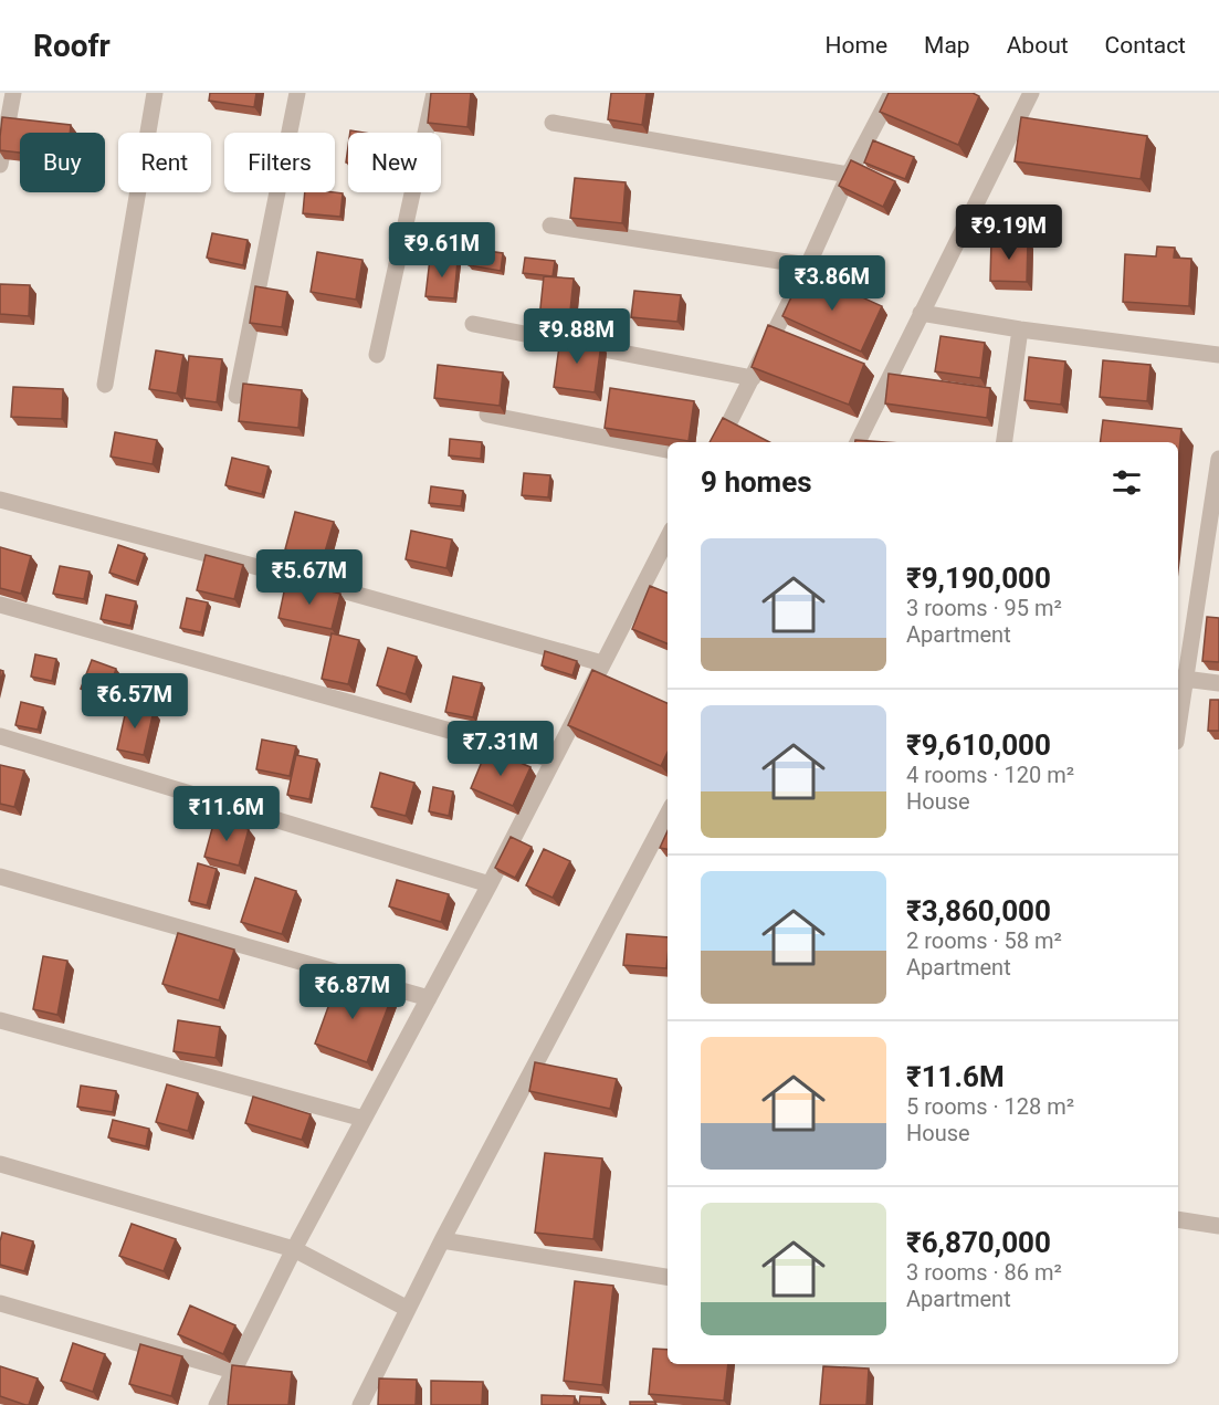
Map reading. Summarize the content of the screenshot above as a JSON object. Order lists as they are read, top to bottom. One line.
{"page":{"header":"Roofr","nav":["Home","Map","About","Contact"],"chip":["Buy","Rent","Filters","New"],"price":["₹9.19M","₹9.61M","₹3.86M","₹9.88M","₹5.67M","₹6.57M","₹7.31M","₹11.6M","₹6.87M"],"heading":"9 homes","list":[{"name":"₹9,190,000","note":"3 rooms · 95 m² · Apartment"},{"name":"₹9,610,000","note":"4 rooms · 120 m² · House"},{"name":"₹3,860,000","note":"2 rooms · 58 m² · Apartment"},{"name":"₹11.6M","note":"5 rooms · 128 m² · House"},{"name":"₹6,870,000","note":"3 rooms · 86 m² · Apartment"}]}}
